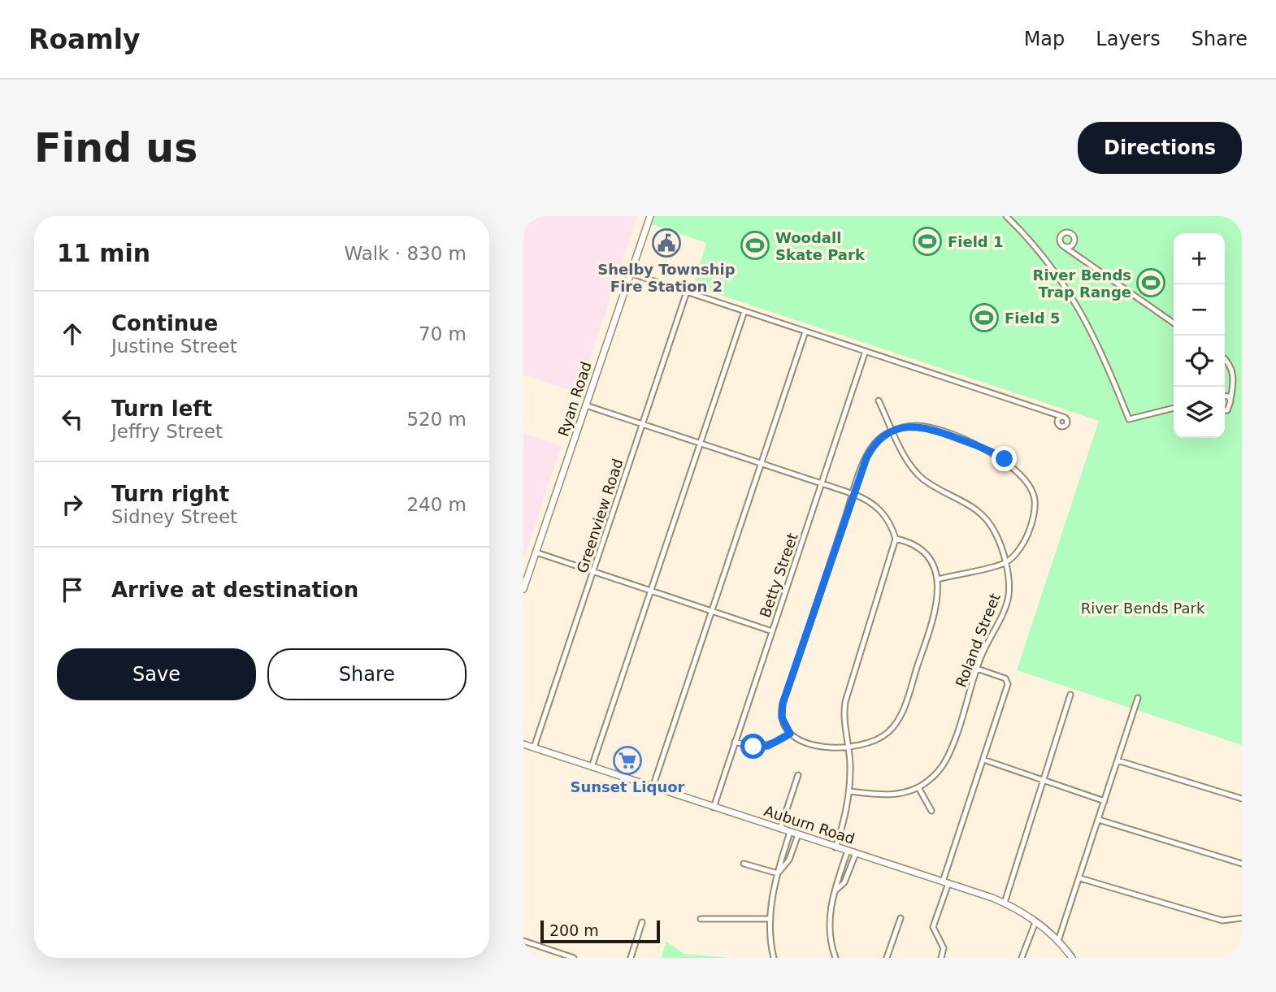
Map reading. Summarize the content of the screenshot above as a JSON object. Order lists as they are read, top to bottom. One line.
{"streets":{"main road":["Ryan Road","Auburn Road"],"street":["Greenview Road","Betty Street","Roland Street"]},"crossings":[["Greenview Road","Auburn Road"],["Betty Street","Auburn Road"]],"parks":["River Bends Park"],"places":{"sports":["Field 1","Woodall Skate Park","River Bends Trap Range","Field 5"],"public building":["Shelby Township Fire Station 2"],"supermarket":["Sunset Liquor"]},"scale_bar":"200 m","page":{"header":"Roamly","nav":["Map","Layers","Share"],"buttons":["Directions",["Save","Share"]],"title":"Find us","heading":["11 min","Walk · 830 m"],"map_buttons":["+","−"],"list":[["Continue","Justine Street","70 m"],["Turn left","Jeffry Street","520 m"],["Turn right","Sidney Street","240 m"],"Arrive at destination"],"scale":"200 m"}}
